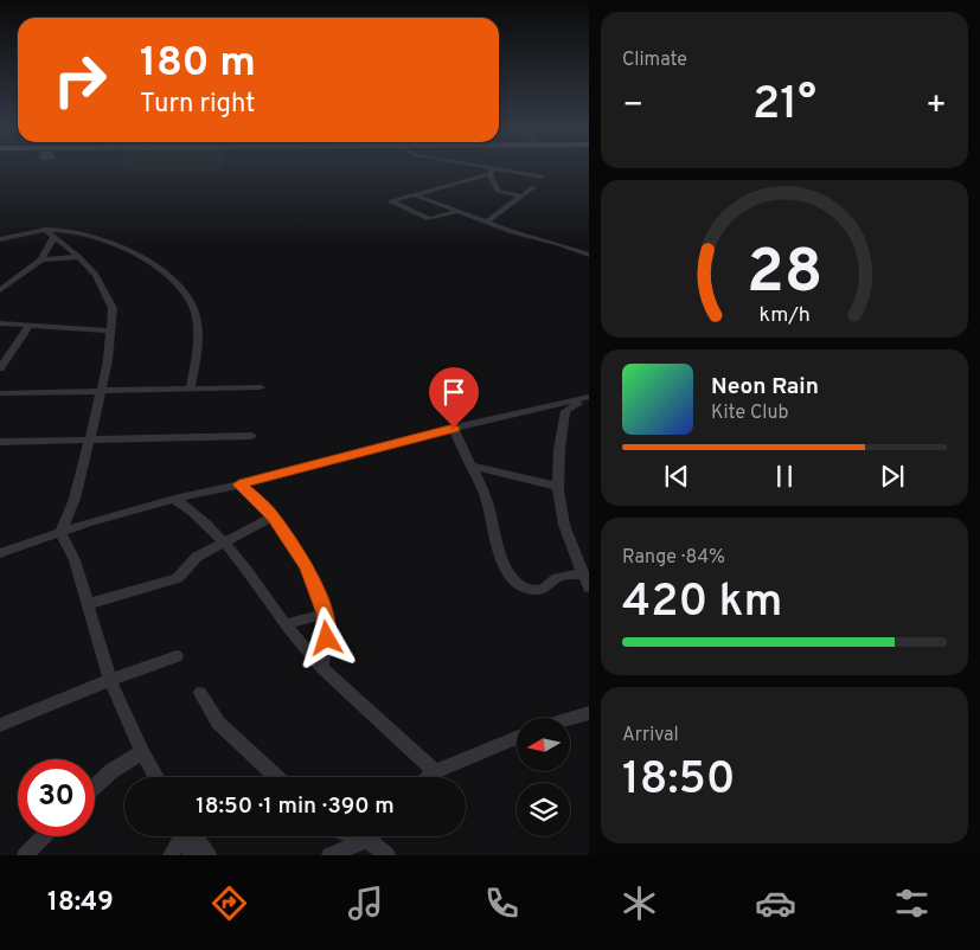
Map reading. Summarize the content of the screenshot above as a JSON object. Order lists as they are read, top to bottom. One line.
{"north":"left","page":{"tile":["Climate",["Range · 84%","420 km"],["Arrival","18:50"]],"turn":["180 m","Turn right"],"heat":["−","21°","+"],"song":["Neon Rain","Kite Club"],"limit":"30","trip":"18:50 · 1 min · 390 m","tabs":"18:49","gauge":["28","km/h"]}}
